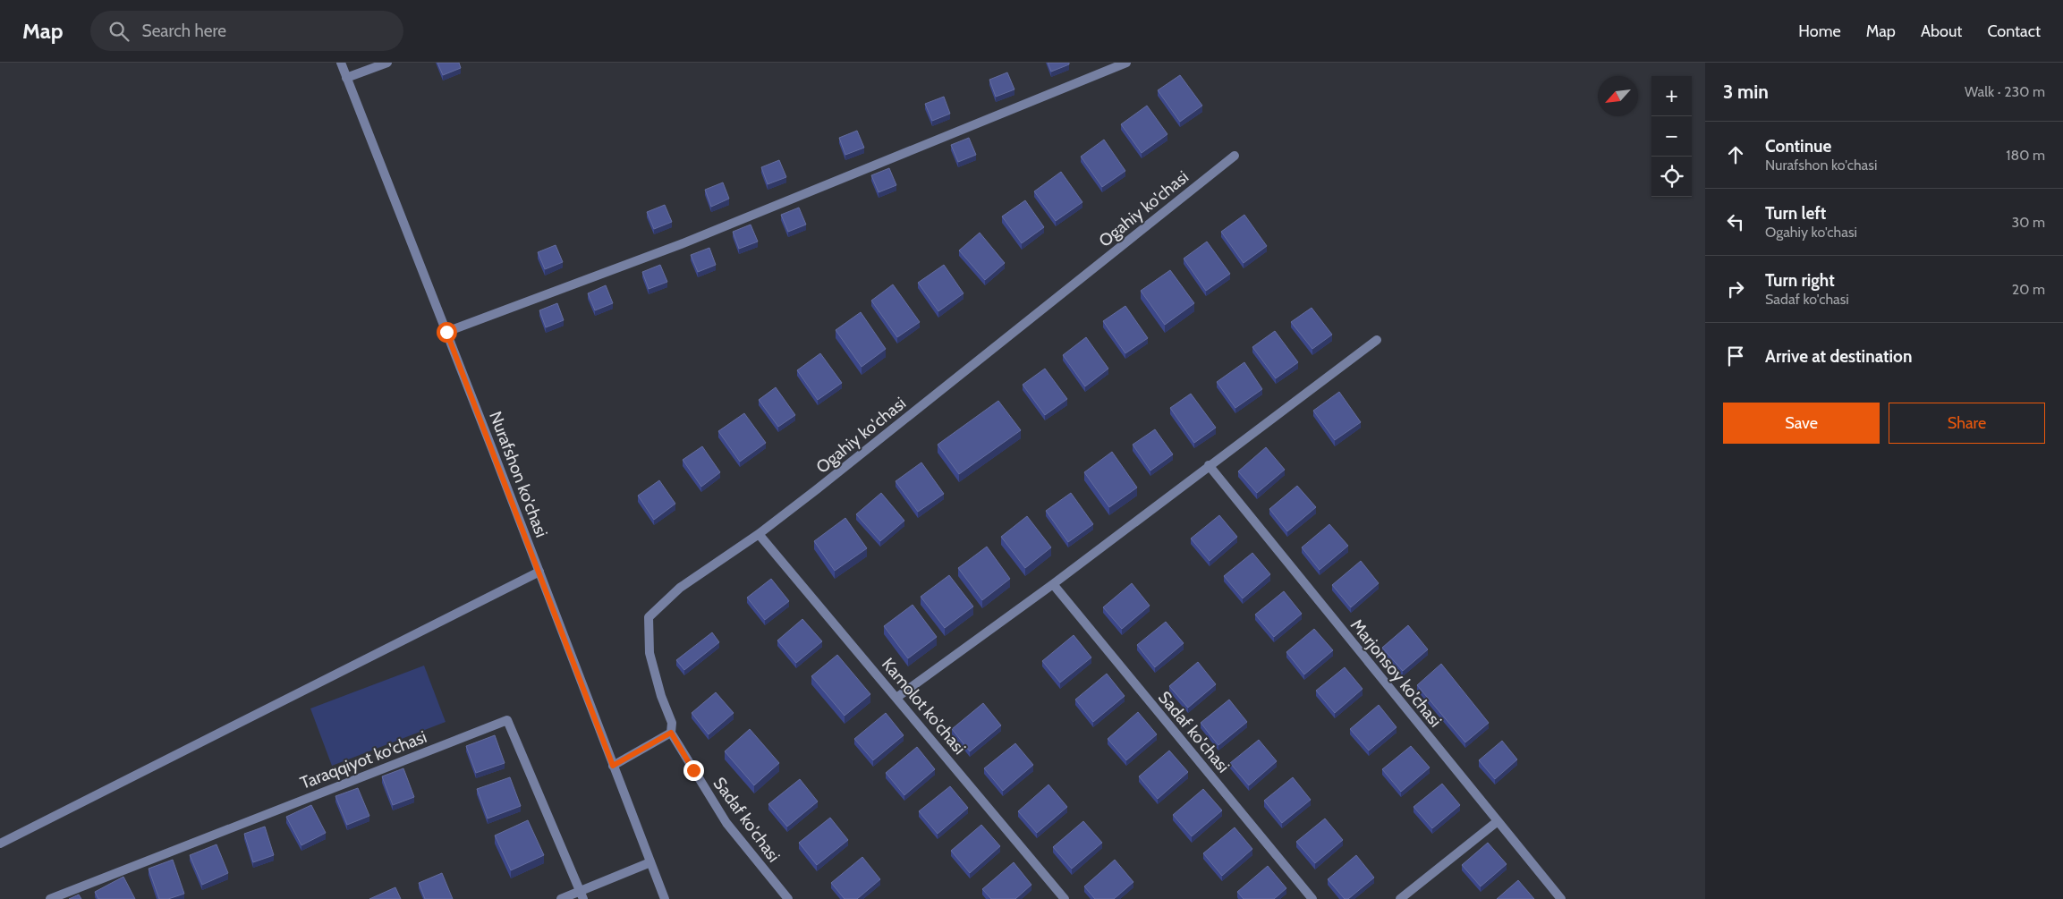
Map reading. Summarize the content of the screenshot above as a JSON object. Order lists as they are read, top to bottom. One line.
{"streets":{"street":["Ogahiy ko'chasi","Nurafshon ko'chasi","Marjonsoy ko'chasi","Kamolot ko'chasi","Sadaf ko'chasi","Taraqqiyot ko'chasi"]},"crossings":[["Ogahiy ko'chasi","Kamolot ko'chasi"],["Ogahiy ko'chasi","Sadaf ko'chasi"]],"north":"bottom left","page":{"header":"Map","search":"Search here","nav":["Home","Map","About","Contact"],"heading":["3 min","Walk · 230 m"],"map_buttons":["+","−"],"list":[["Continue","Nurafshon ko'chasi","180 m"],["Turn left","Ogahiy ko'chasi","30 m"],["Turn right","Sadaf ko'chasi","20 m"],"Arrive at destination"],"buttons":["Save","Share"]}}
